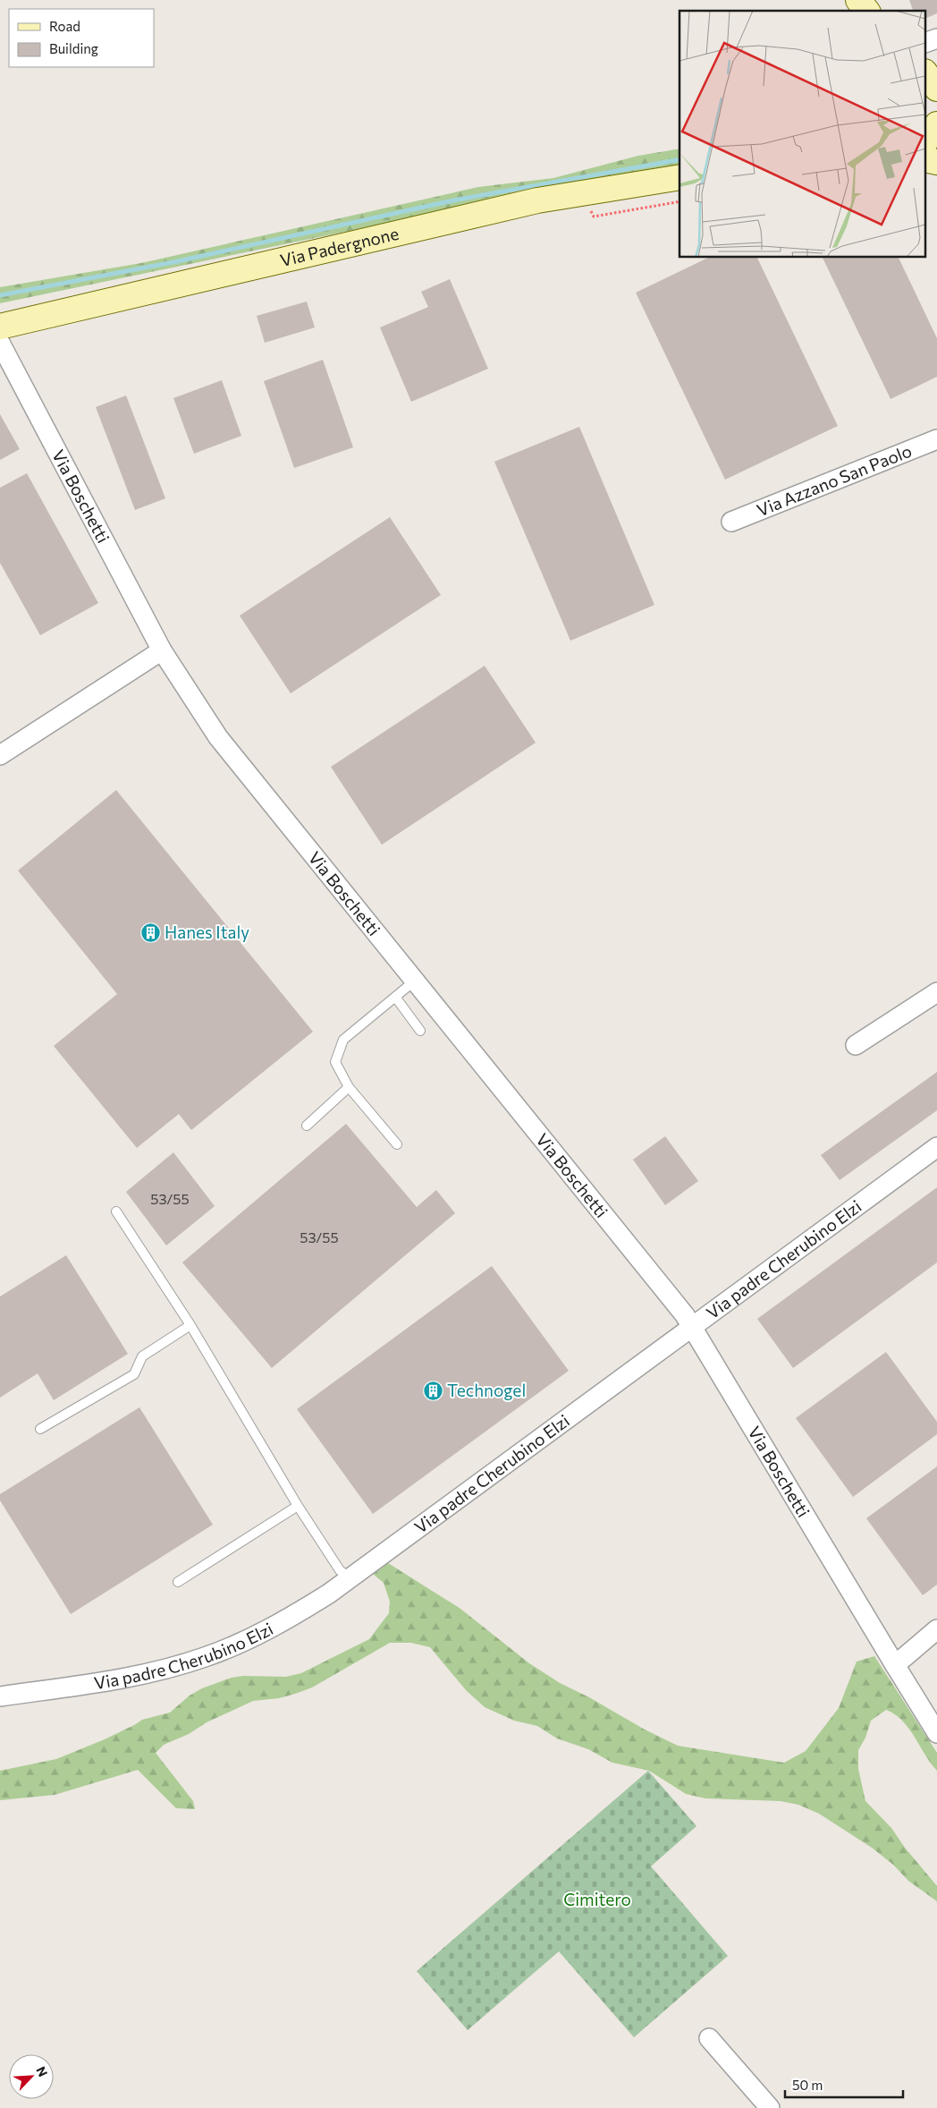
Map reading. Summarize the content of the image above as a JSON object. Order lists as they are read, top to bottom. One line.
{"streets":{"street":["Via Padergnone","Via Azzano San Paolo","Via Boschetti","Via padre Cherubino Elzi"]},"crossings":[["Via Boschetti","Via padre Cherubino Elzi"]],"parks":["Cimitero"],"places":{"building":["Hanes Italy","Technogel"]},"house_numbers":["53/55","53/55"],"legend":["Road","Building"],"scale_bar":"50 m","north":"top right"}
